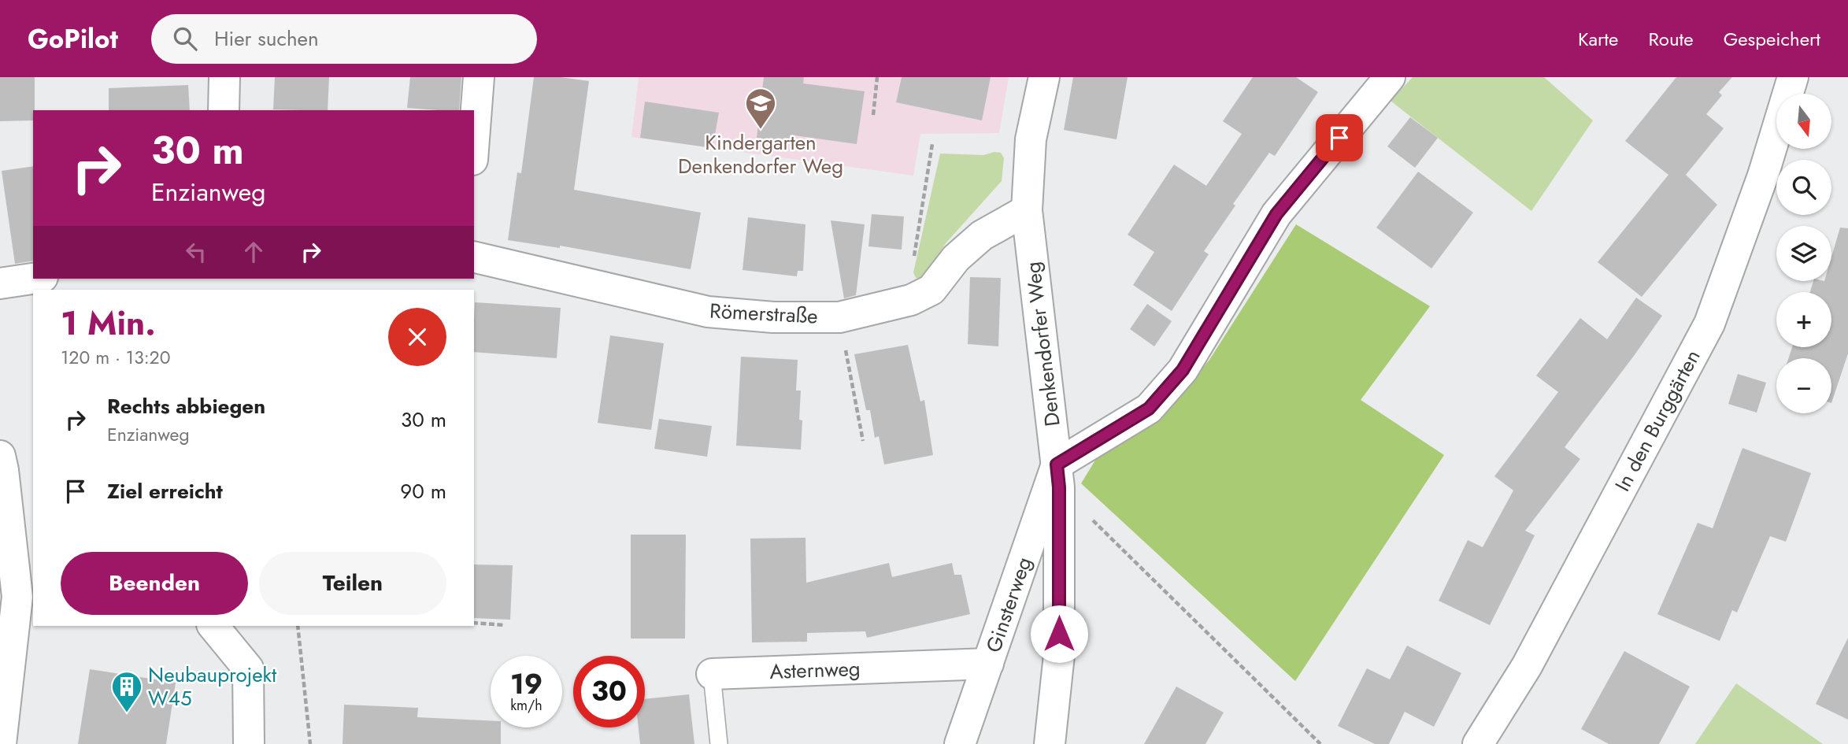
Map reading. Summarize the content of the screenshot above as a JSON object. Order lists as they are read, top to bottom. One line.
{"streets":{"street":["Römerstraße","Denkendorfer Weg","In den Burggärten","Ginsterweg","Asternweg"]},"crossings":[["Römerstraße","Denkendorfer Weg"],["Denkendorfer Weg","Ginsterweg"],["Ginsterweg","Asternweg"]],"places":{"school or university":["Kindergarten Denkendorfer Weg"],"building":["Neubauprojekt W45"]},"north":"bottom","page":{"header":"GoPilot","search":"Hier suchen","nav":["Karte","Route","Gespeichert"],"map_buttons":["+","−"],"turn":["30 m","Enzianweg"],"heading":["1 Min.","120 m · 13:20"],"list":[{"name":"Rechts abbiegen","note":"Enzianweg","value":"30 m"},{"name":"Ziel erreicht","value":"90 m"}],"buttons":["Beenden","Teilen"],"speed":"19 km/h","limit":"30"}}
